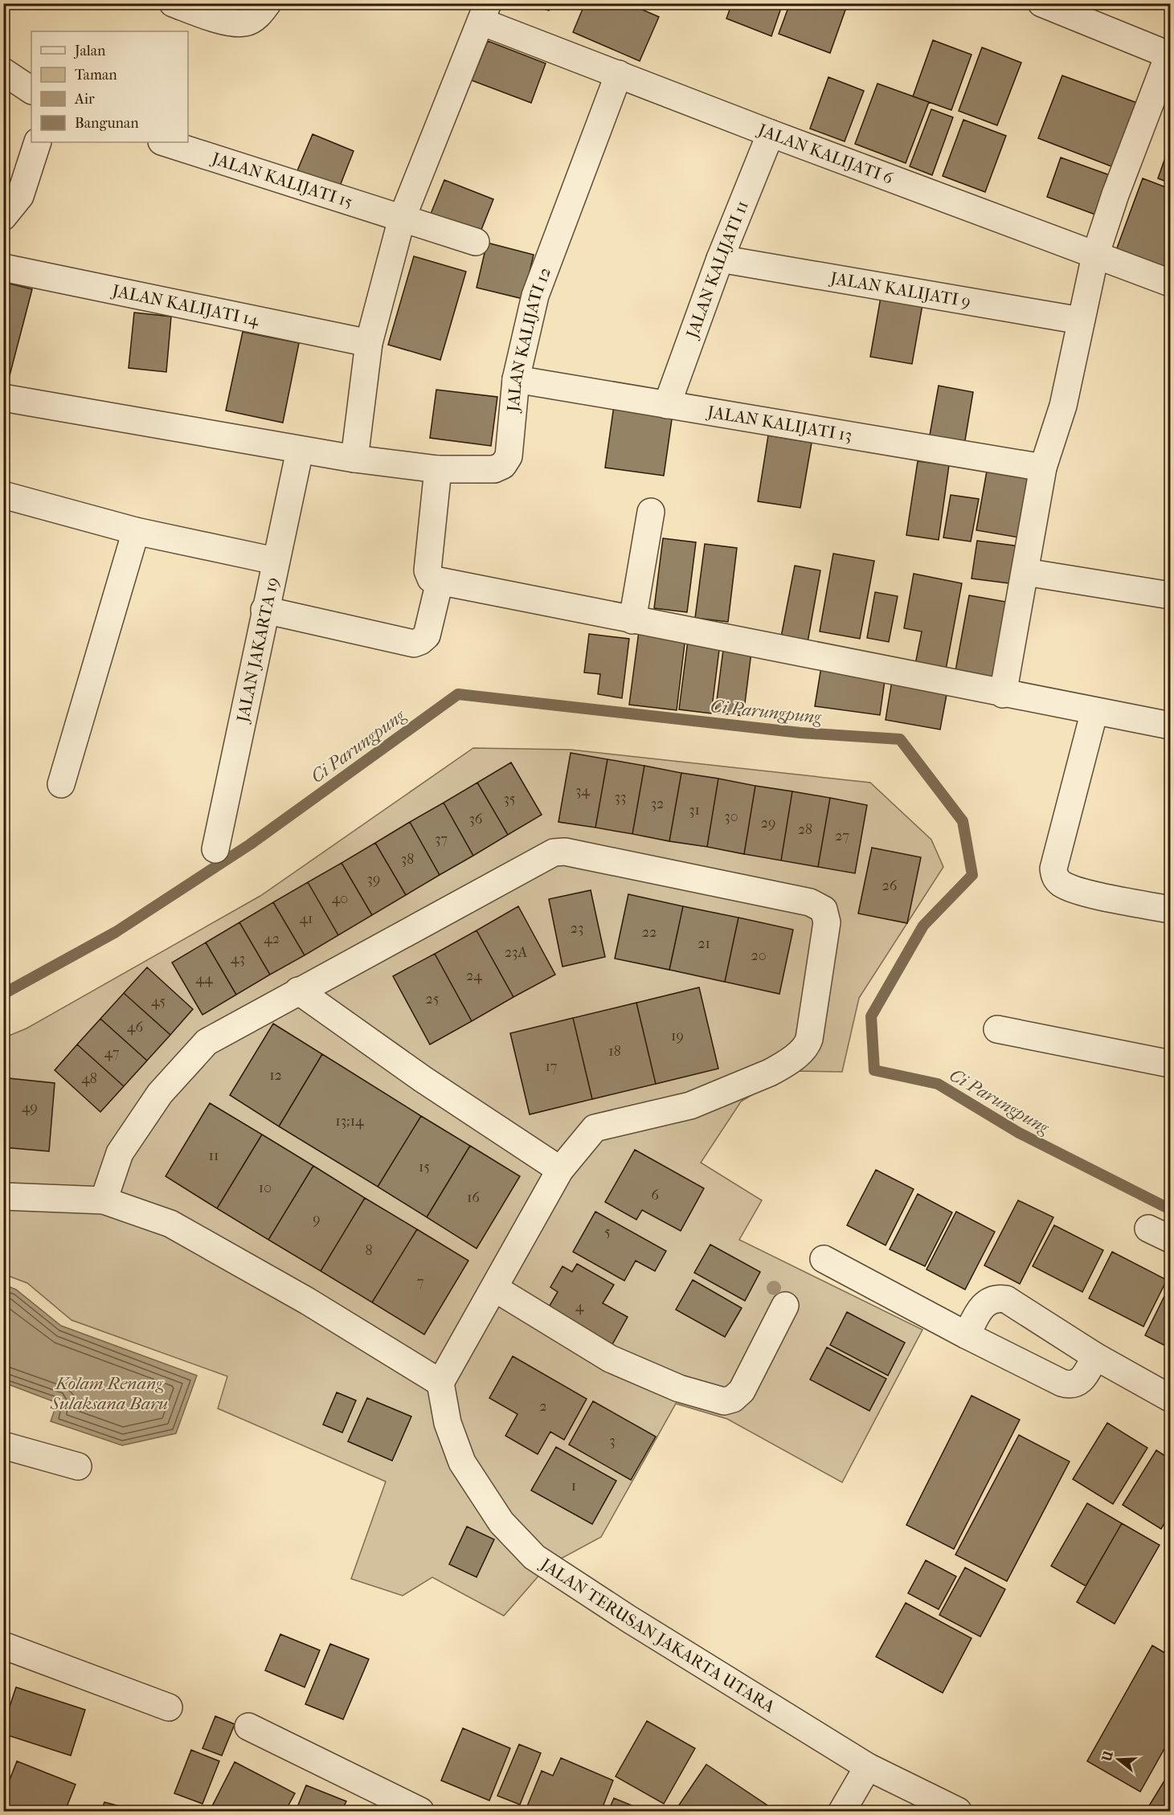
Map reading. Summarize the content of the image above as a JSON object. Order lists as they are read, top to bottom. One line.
{"streets":{"street":["JALAN KALIJATI 6","JALAN KALIJATI 15","JALAN KALIJATI 11","JALAN KALIJATI 9","JALAN KALIJATI 14","JALAN KALIJATI 12","JALAN KALIJATI 13","JALAN JAKARTA 19","JALAN TERUSAN JAKARTA UTARA"]},"crossings":[["JALAN KALIJATI 6","JALAN KALIJATI 11"],["JALAN KALIJATI 6","JALAN KALIJATI 12"],["JALAN KALIJATI 11","JALAN KALIJATI 9"],["JALAN KALIJATI 11","JALAN KALIJATI 13"],["JALAN KALIJATI 12","JALAN KALIJATI 13"],["JALAN KALIJATI 12","JALAN JAKARTA 19"]],"water":["Ci Parungpung","Kolam Renang Sulaksana Baru"],"house_numbers":["34","33","35","32","31","30","36","29","28","27","37","38","39","26","40","41","23","22","42","21","23A","20","43","24","44","25","45","46","19","18","47","17","12","48","49","13;14","11","15","10","6","16","9","5","8","7","4","2","3","1"],"legend":["Jalan","Taman","Air","Bangunan"],"north":"left"}
